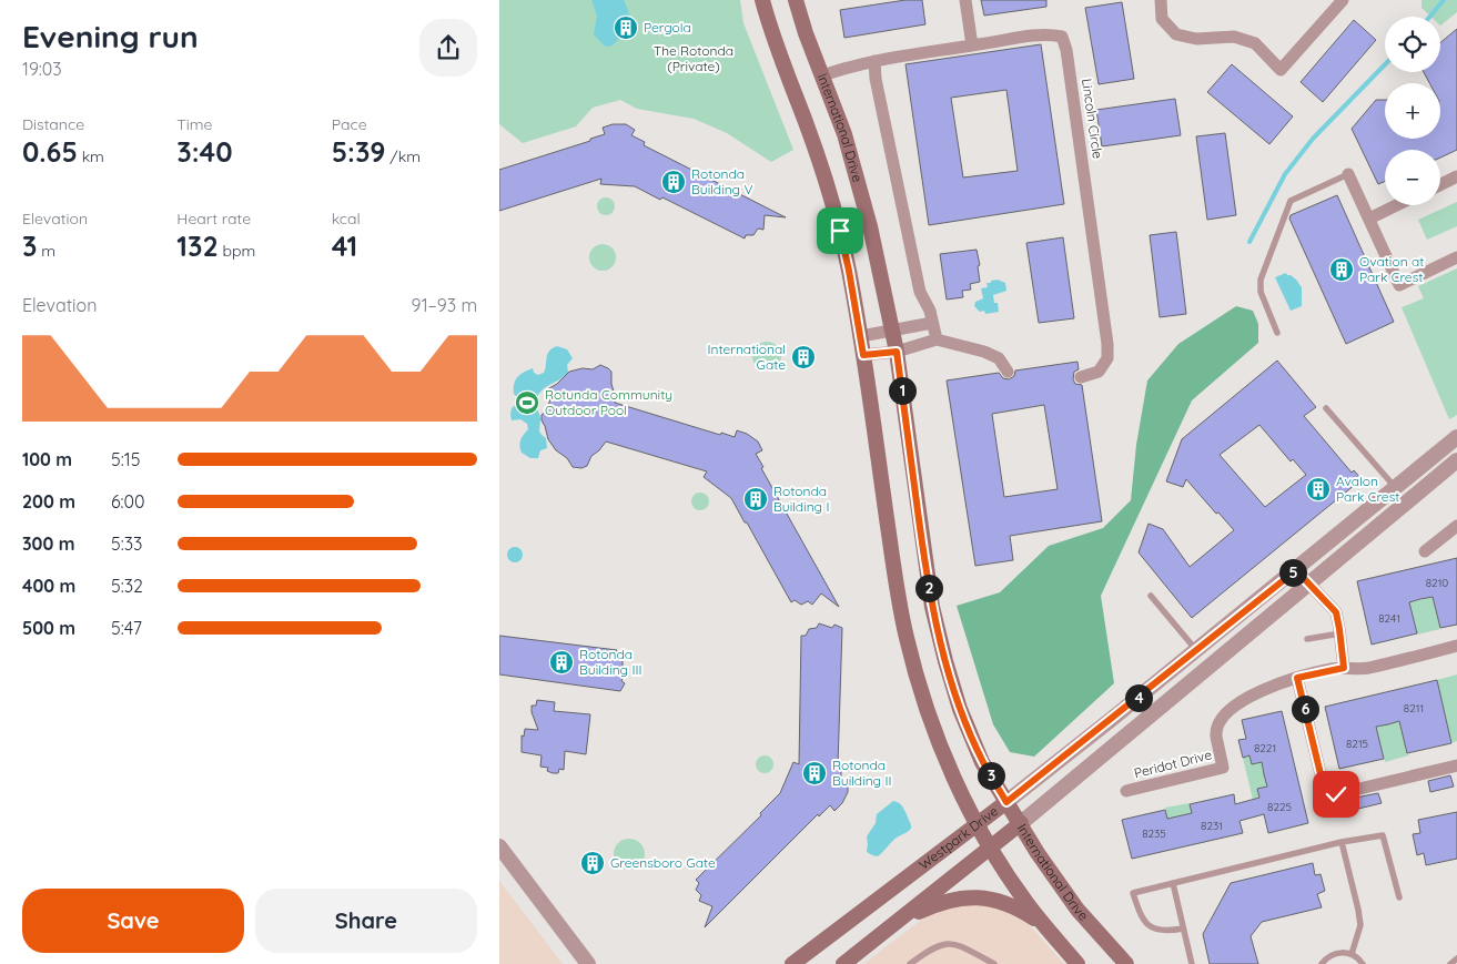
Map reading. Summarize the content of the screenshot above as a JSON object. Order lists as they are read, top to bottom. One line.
{"streets":{"main road":["International Drive","Westpark Drive"],"street":["Lincoln Circle","Peridot Drive"]},"crossings":[["Lincoln Circle","International Drive"],["International Drive","Westpark Drive"]],"parks":["The Rotonda (Private)"],"places":{"building":["Pergola","Rotonda Building V","Ovation at Park Crest","International Gate","Avalon Park Crest","Rotonda Building I","Rotonda Building III","Rotonda Building II","Greensboro Gate"],"sports":["Rotunda Community Outdoor Pool"]},"house_numbers":["8210","8241","8211","8215","8221","8225","8231","8235"],"page":{"heading":["Evening run","19:03"],"map_buttons":["+","−"],"stats":[["Distance","0.65 km"],["Time","3:40"],["Pace","5:39 /km"],["Elevation","3 m"],["Heart rate","132 bpm"],["kcal","41"]],"chart":["Elevation","91–93 m"],"pins":["1","5","2","4","6","3"],"list":[{"name":"100 m","note":"5:15"},{"name":"200 m","note":"6:00"},{"name":"300 m","note":"5:33"},{"name":"400 m","note":"5:32"},{"name":"500 m","note":"5:47"}],"buttons":["Save","Share"]}}
